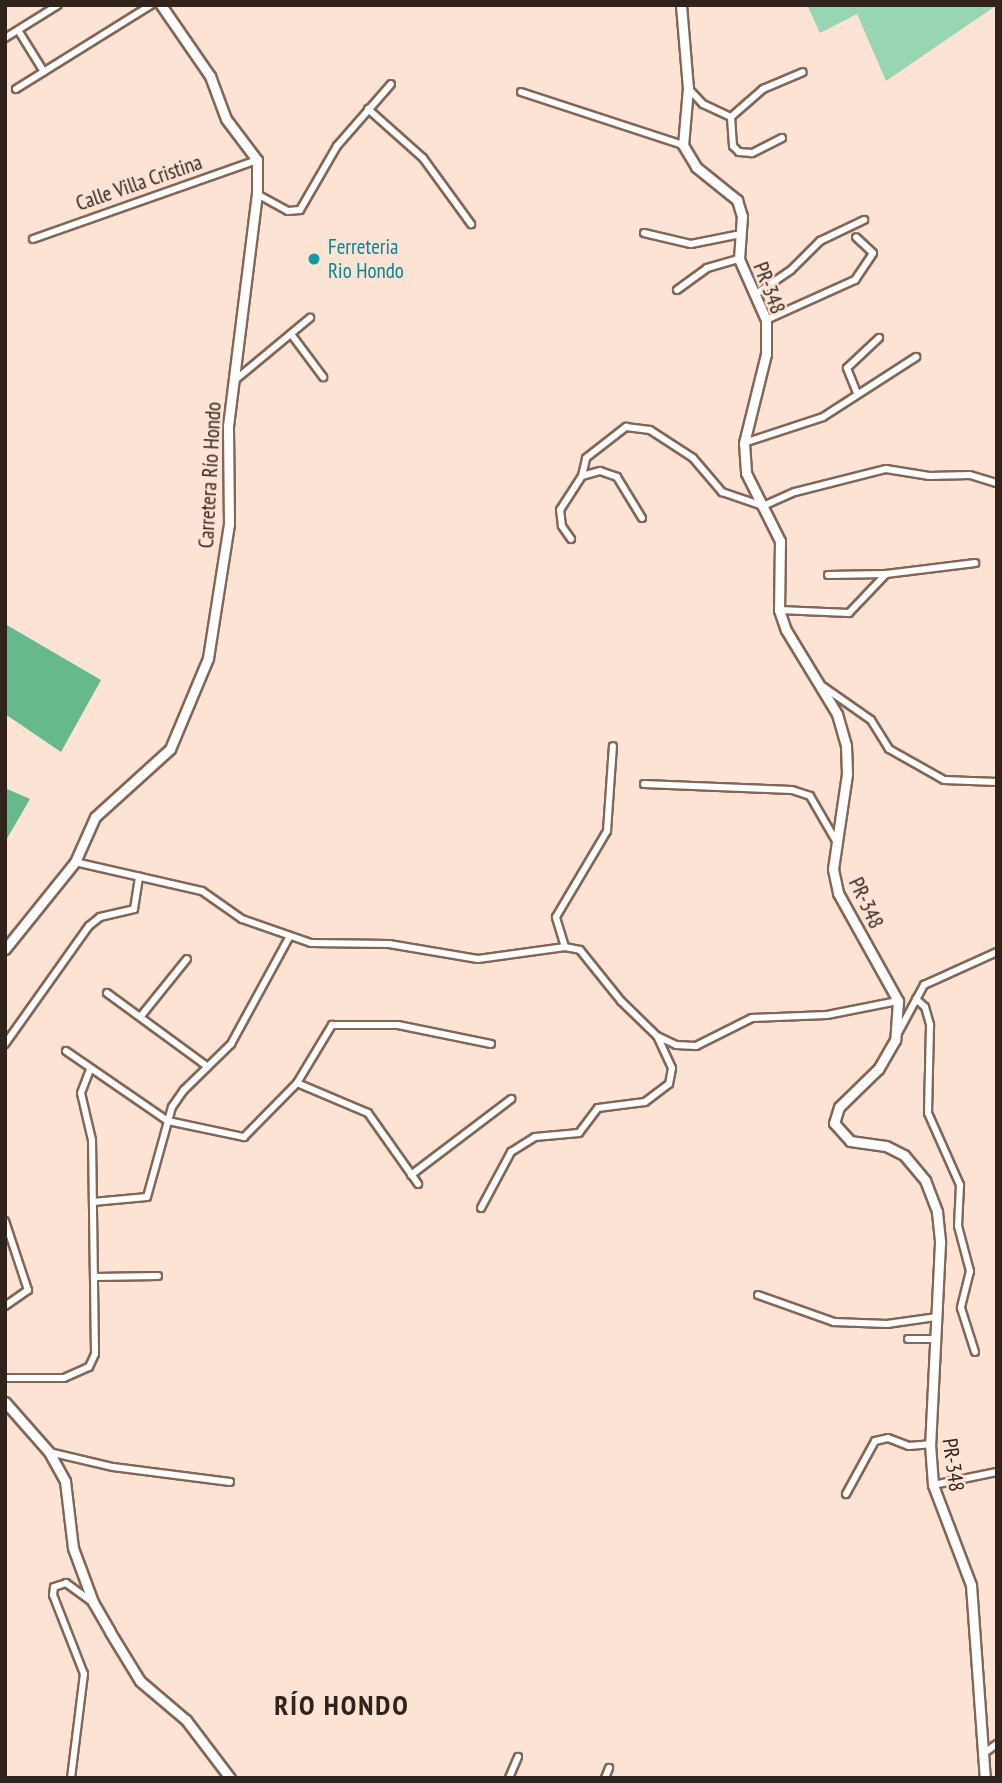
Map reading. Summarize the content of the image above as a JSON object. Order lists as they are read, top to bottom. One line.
{"streets":{"street":["Calle Villa Cristina","PR-348","Carretera Río Hondo"]},"crossings":[["Calle Villa Cristina","Carretera Río Hondo"]],"districts":["RÍO HONDO"],"places":["Ferreteria Rio Hondo"]}
